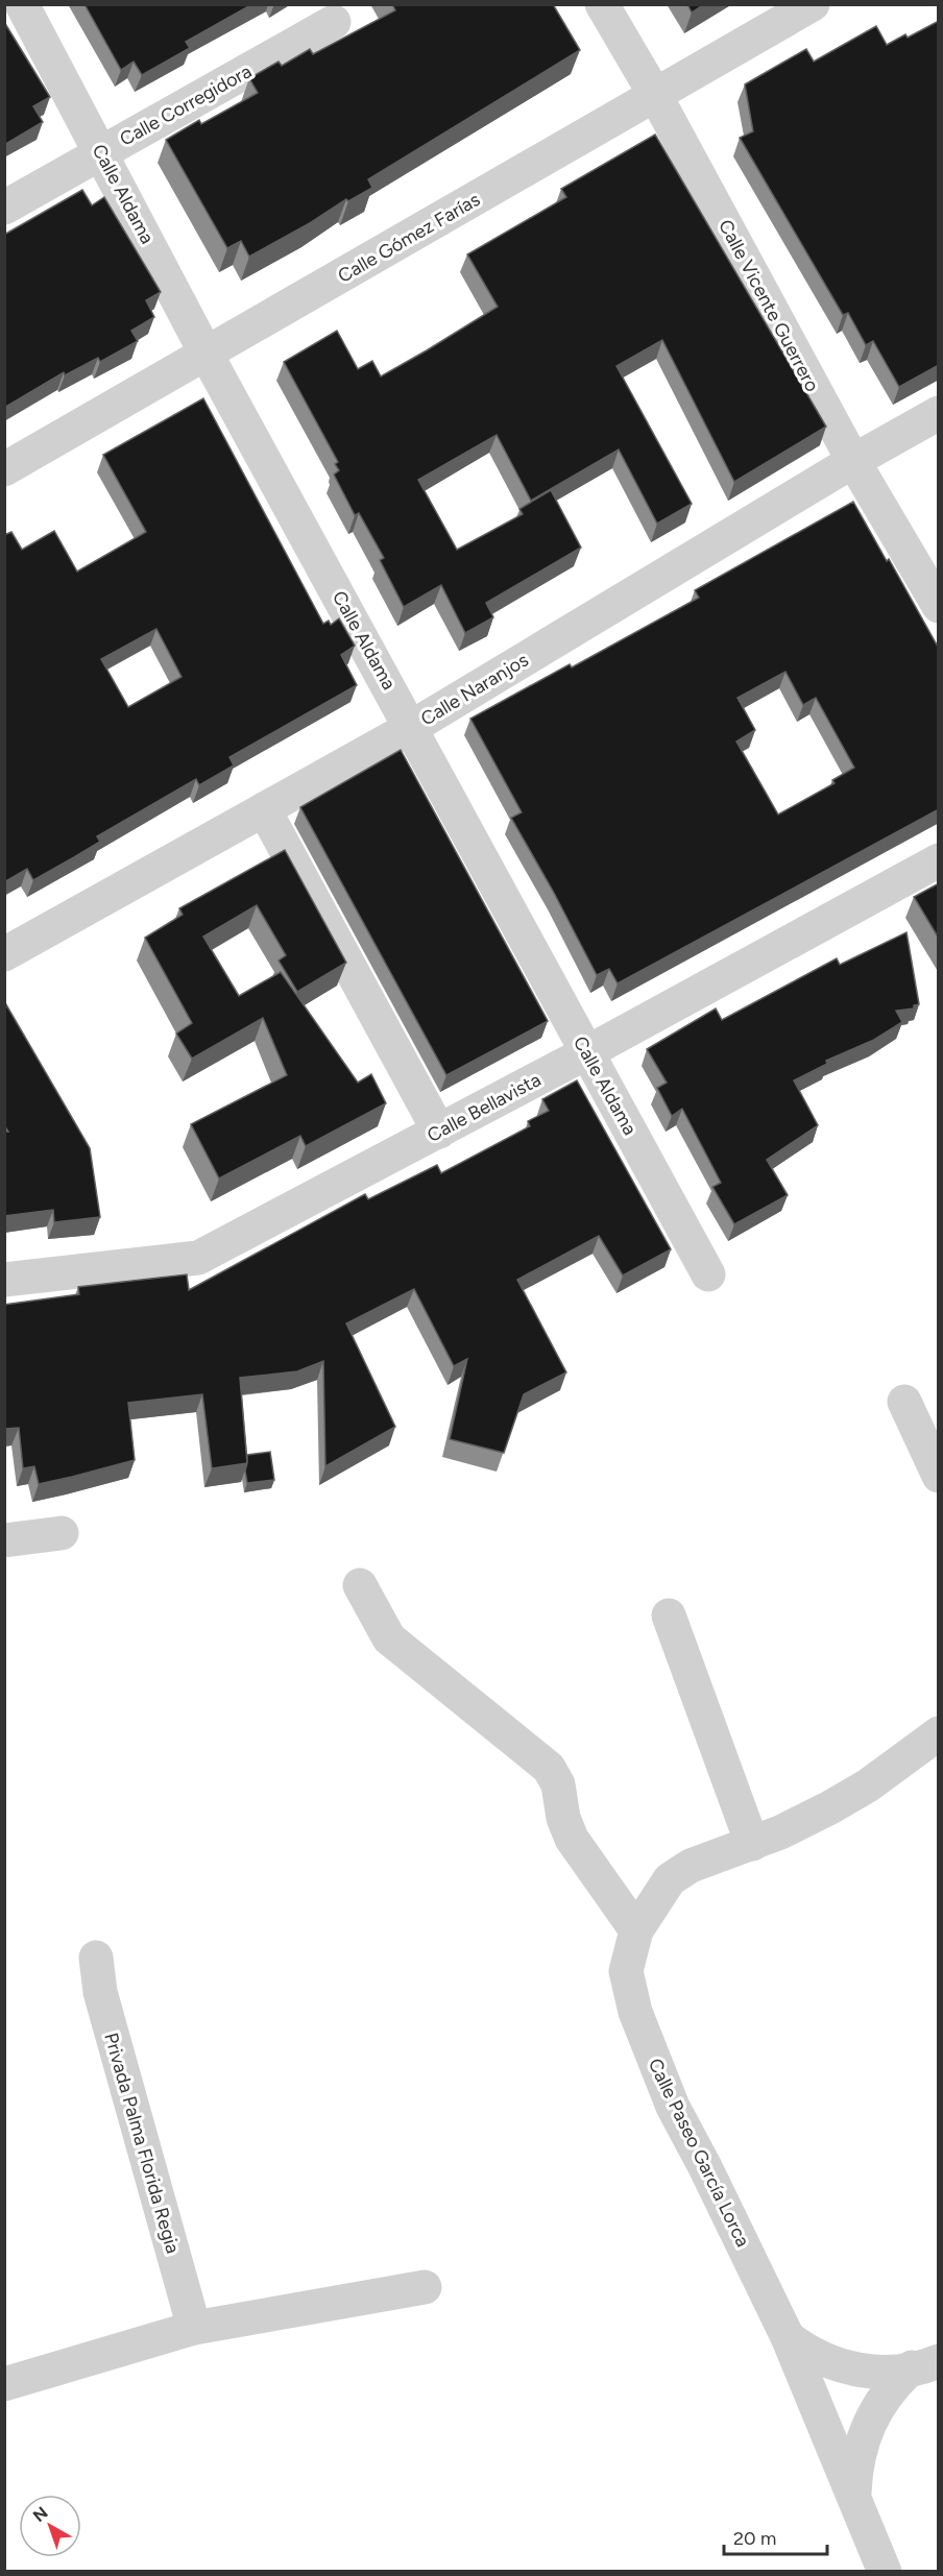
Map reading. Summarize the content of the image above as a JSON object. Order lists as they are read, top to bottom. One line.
{"streets":{"street":["Calle Corregidora","Calle Aldama","Calle Gómez Farías","Calle Vicente Guerrero","Calle Naranjos","Calle Bellavista","Privada Palma Florida Regia","Calle Paseo García Lorca"]},"crossings":[["Calle Corregidora","Calle Aldama"],["Calle Aldama","Calle Gómez Farías"],["Calle Aldama","Calle Naranjos"],["Calle Aldama","Calle Bellavista"],["Calle Gómez Farías","Calle Vicente Guerrero"],["Calle Vicente Guerrero","Calle Naranjos"]],"scale_bar":"20 m","north":"top left"}
